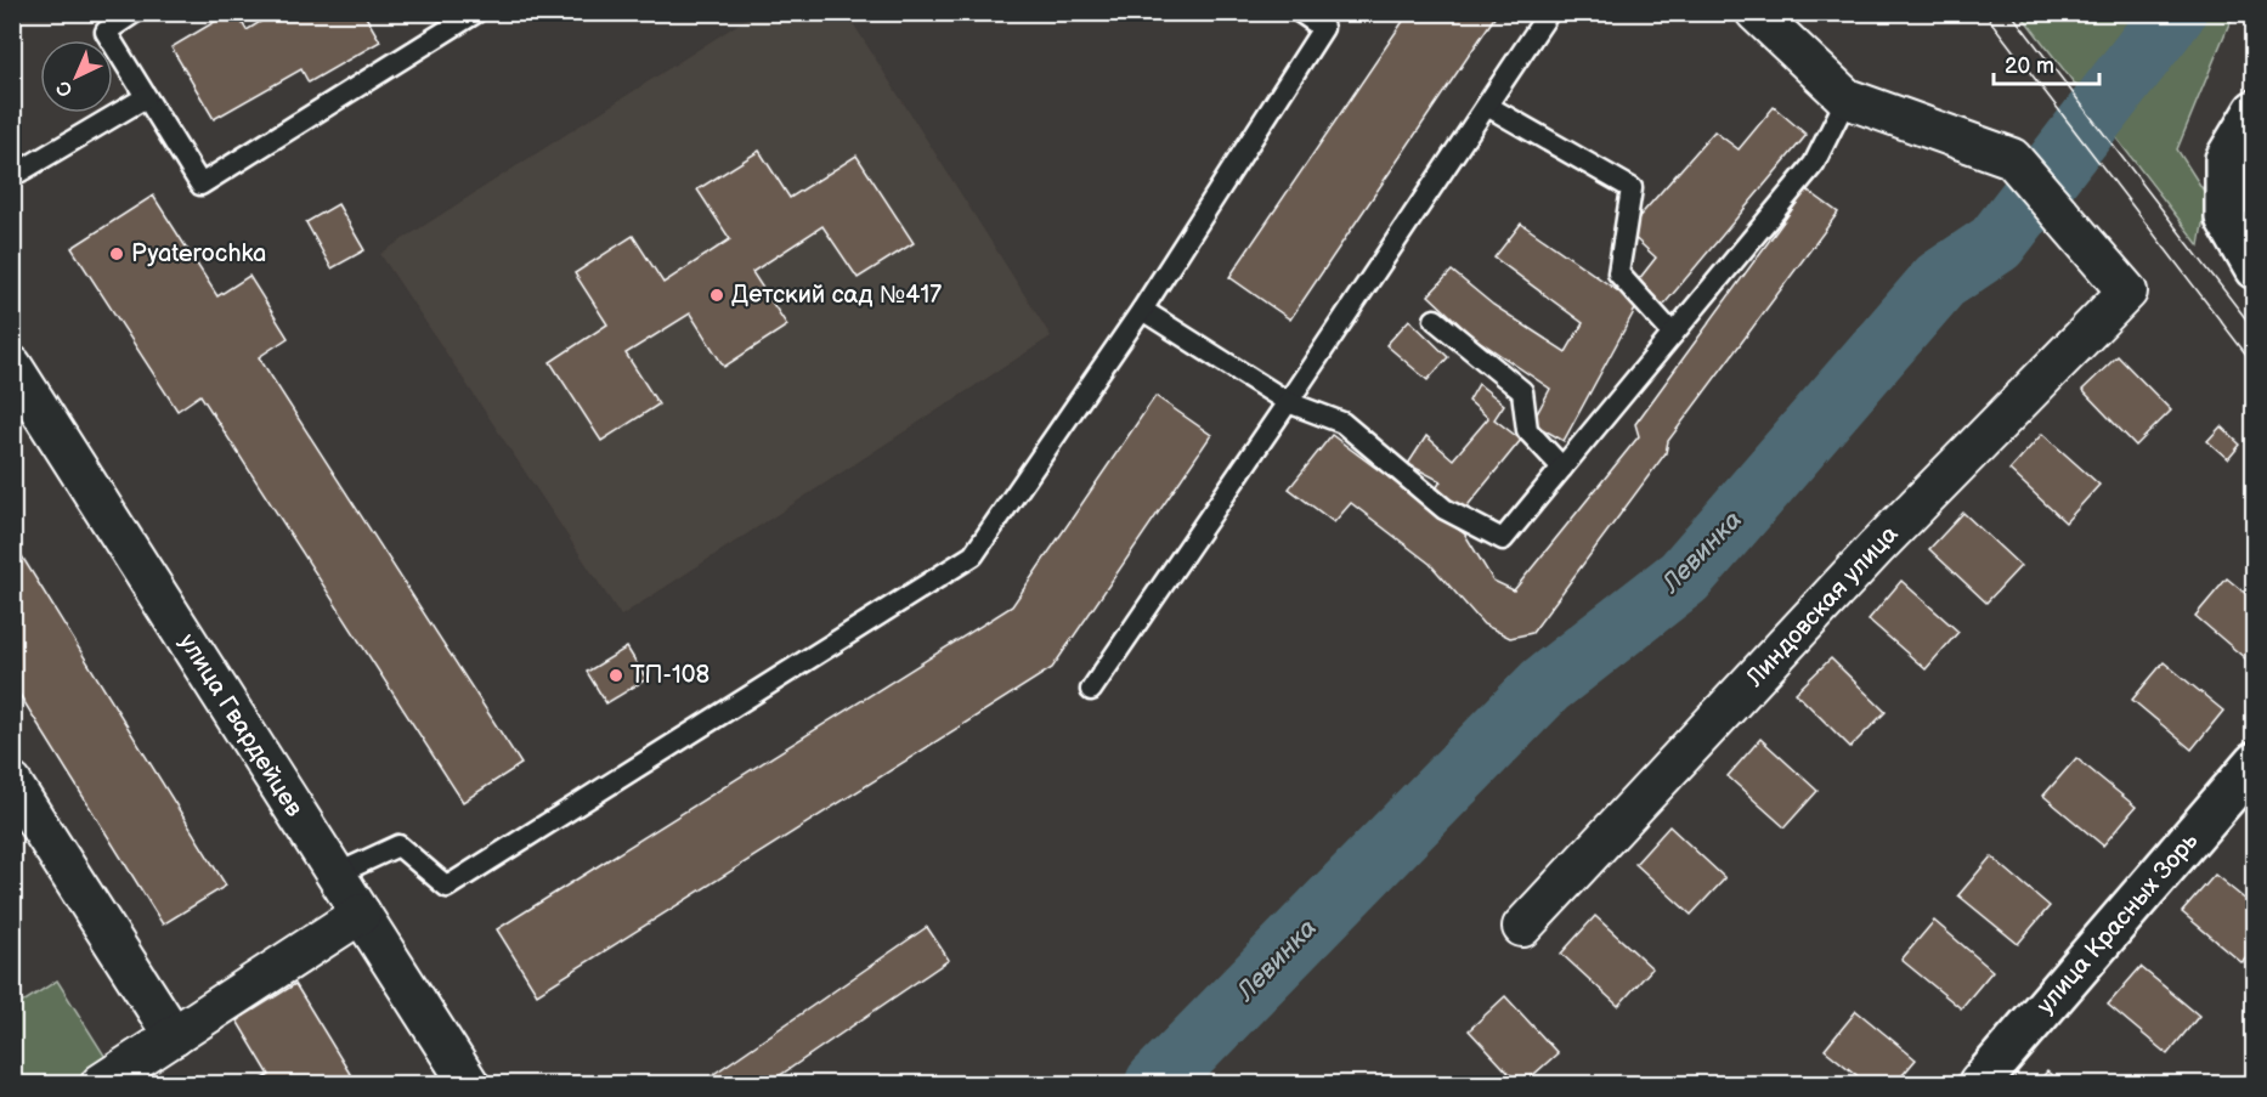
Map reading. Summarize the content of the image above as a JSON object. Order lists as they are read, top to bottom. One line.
{"streets":{"street":["Линдовская улица","улица Гвардейцев","улица Красных Зорь"]},"water":["Левинка"],"places":["Pyaterochka","Детский сад №417","ТП-108"],"scale_bar":"20 m","north":"bottom left"}
